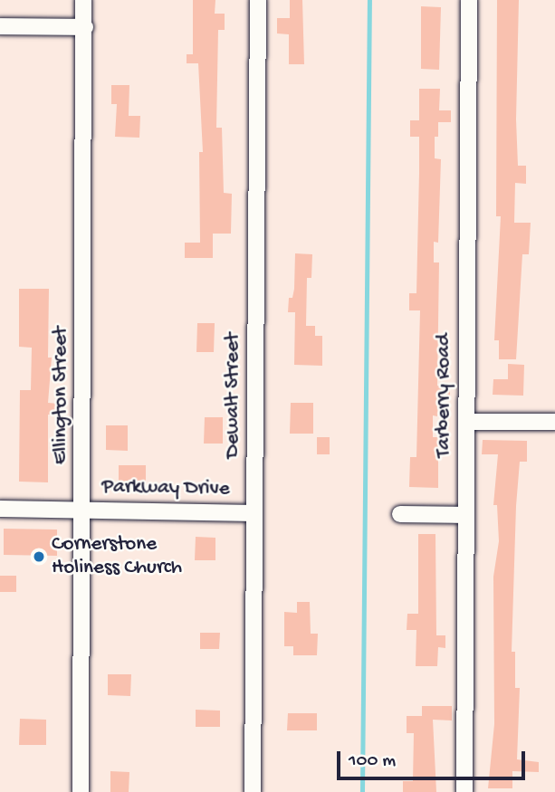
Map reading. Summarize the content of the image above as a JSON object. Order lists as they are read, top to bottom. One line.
{"streets":{"street":["Ellington Street","Dewalt Street","Tarberry Road","Parkway Drive"]},"crossings":[["Ellington Street","Parkway Drive"],["Dewalt Street","Parkway Drive"]],"places":["Cornerstone Holiness Church"],"scale_bar":"100 m"}
